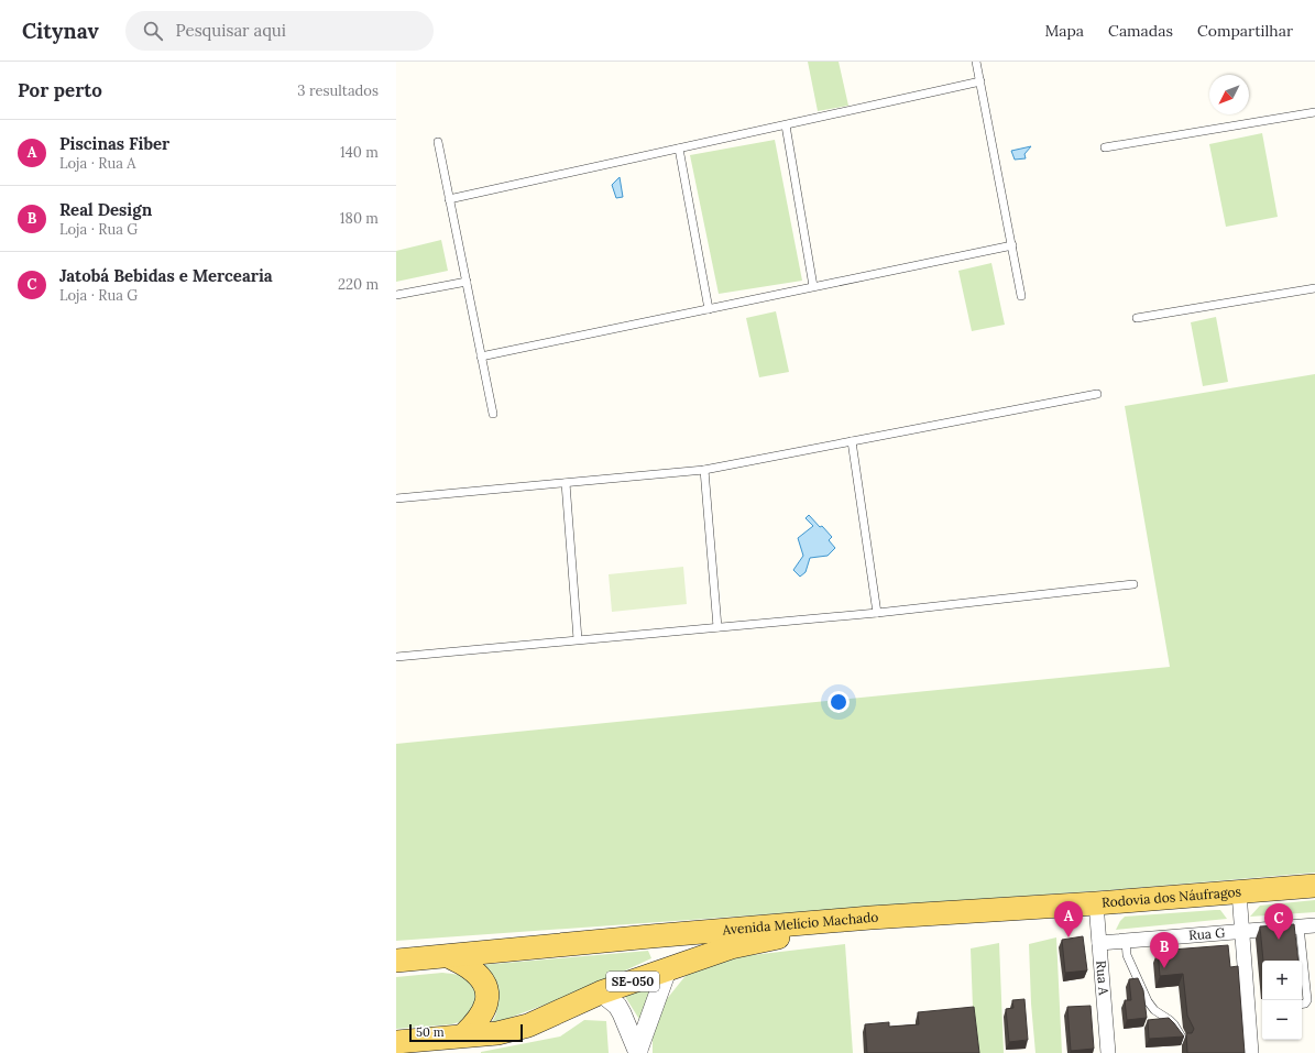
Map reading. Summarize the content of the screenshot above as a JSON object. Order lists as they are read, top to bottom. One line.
{"streets":{"main road":["Rodovia dos Náufragos","Avenida Melício Machado","SE-050"],"street":["Rua G","Rua A"]},"crossings":[["Rodovia dos Náufragos","Avenida Melício Machado"],["Rodovia dos Náufragos","Rua A"],["Rua G","Rua A"]],"scale_bar":"50 m","north":"bottom left","page":{"header":"Citynav","search":"Pesquisar aqui","nav":["Mapa","Camadas","Compartilhar"],"heading":["Por perto","3 resultados"],"list":[{"mark":"A","name":"Piscinas Fiber","note":"Loja · Rua A","value":"140 m"},{"mark":"B","name":"Real Design","note":"Loja · Rua G","value":"180 m"},{"mark":"C","name":"Jatobá Bebidas e Mercearia","note":"Loja · Rua G","value":"220 m"}],"pins":["A","C","B"],"map_buttons":["+","−"],"scale":"50 m"}}
